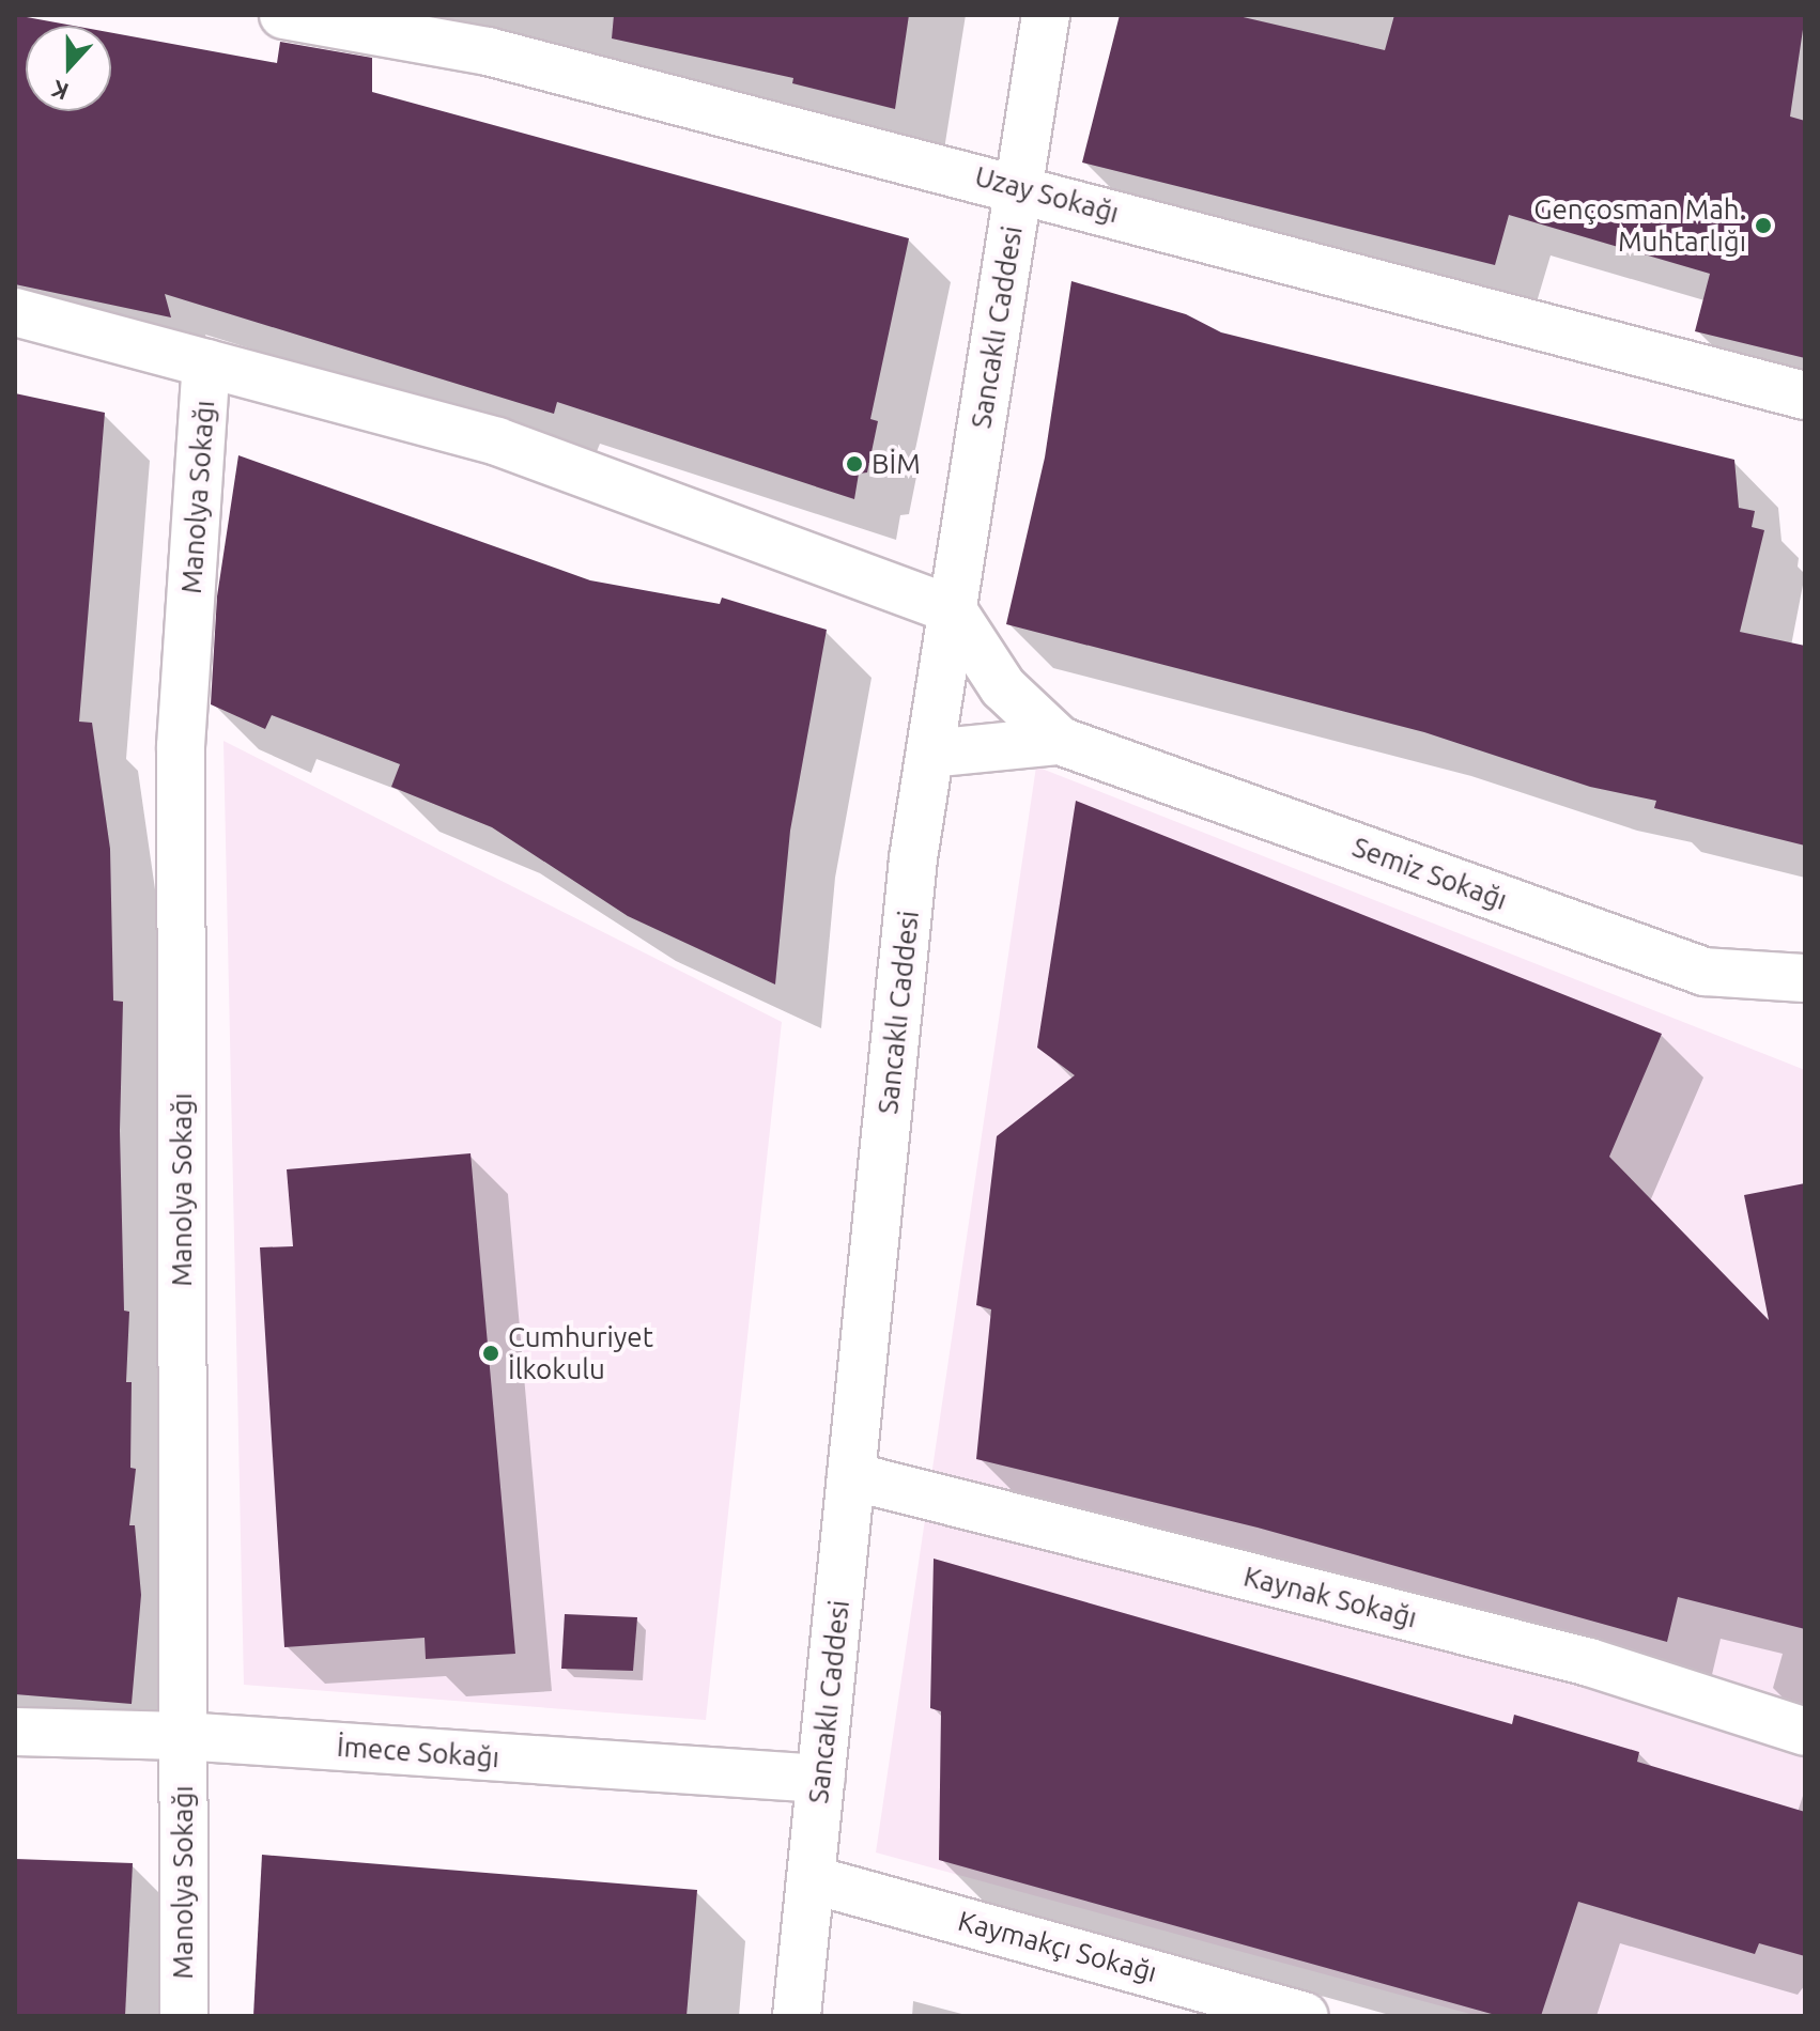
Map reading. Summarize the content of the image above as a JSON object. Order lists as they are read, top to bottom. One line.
{"streets":{"street":["Uzay Sokağı","Sancaklı Caddesi","Manolya Sokağı","Semiz Sokağı","Kaynak Sokağı","İmece Sokağı","Kaymakçı Sokağı"]},"crossings":[["Uzay Sokağı","Sancaklı Caddesi"],["Sancaklı Caddesi","Semiz Sokağı"],["Sancaklı Caddesi","Kaynak Sokağı"],["Sancaklı Caddesi","İmece Sokağı"],["Sancaklı Caddesi","Kaymakçı Sokağı"],["Manolya Sokağı","İmece Sokağı"]],"places":["Gençosman Mah. Muhtarlığı","BİM","Cumhuriyet İlkokulu"],"north":"bottom"}
